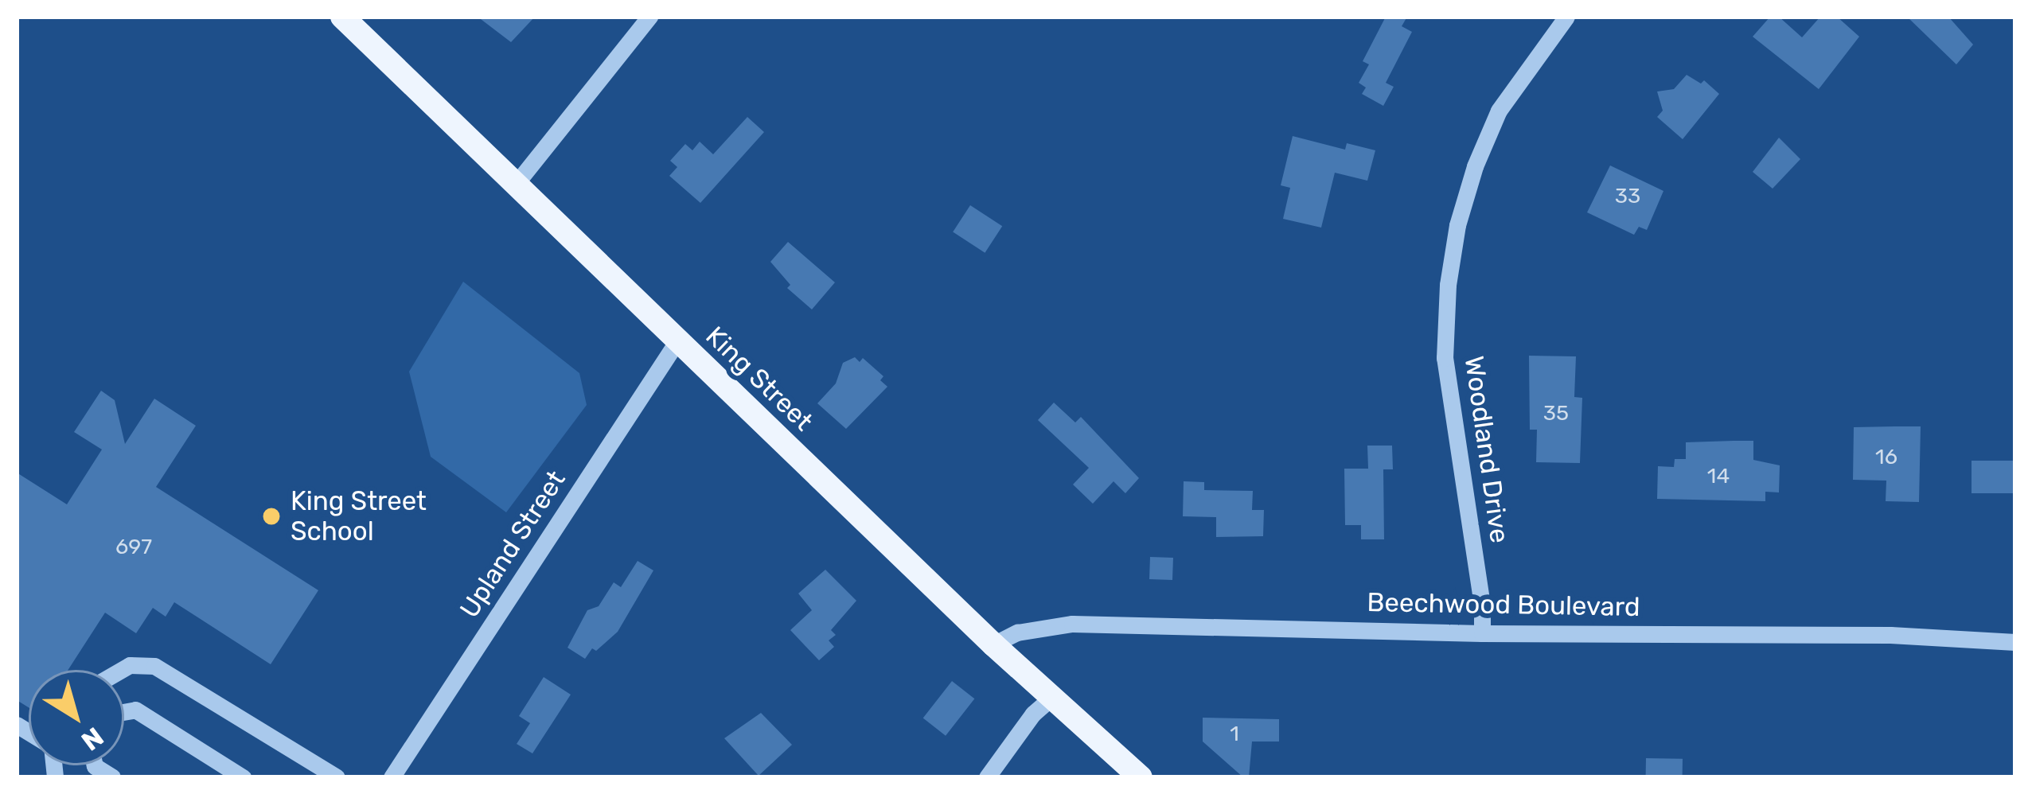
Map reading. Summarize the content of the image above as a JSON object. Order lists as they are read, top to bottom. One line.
{"streets":{"main road":["King Street"],"street":["Woodland Drive","Upland Street","Beechwood Boulevard"]},"crossings":[["King Street","Upland Street"],["King Street","Beechwood Boulevard"],["Woodland Drive","Beechwood Boulevard"]],"places":["King Street School"],"house_numbers":["33","35","16","14","697","1"],"north":"bottom right"}
